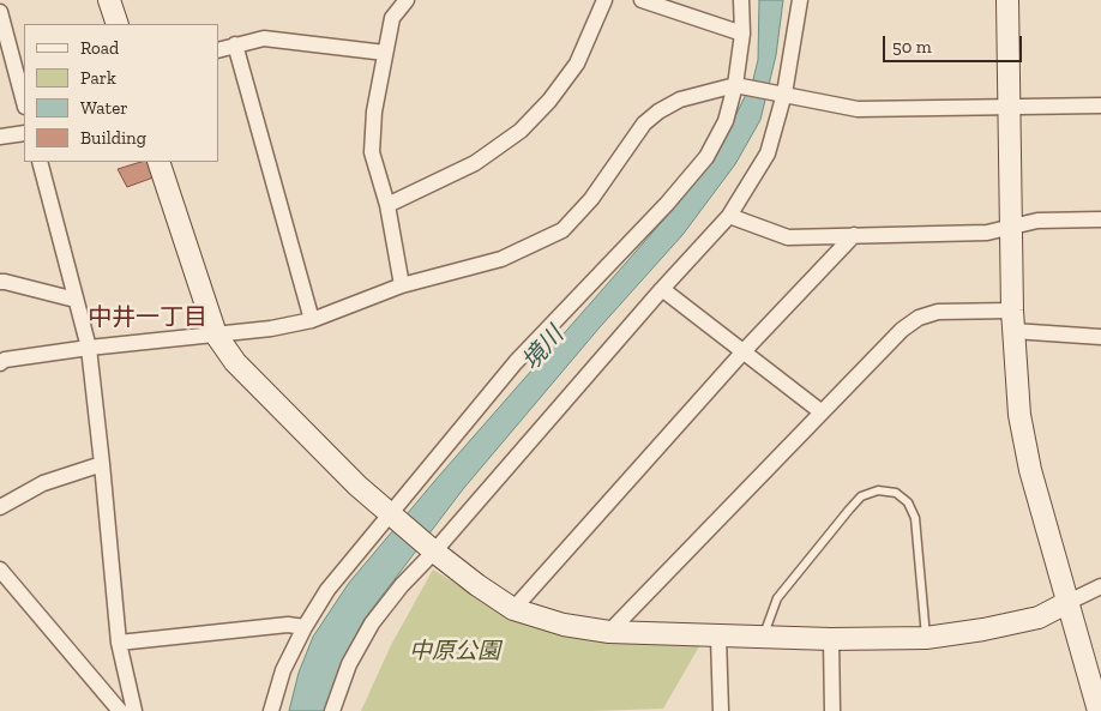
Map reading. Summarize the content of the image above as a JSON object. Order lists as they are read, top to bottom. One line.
{"districts":["中井一丁目"],"water":["境川"],"parks":["中原公園"],"legend":["Road","Park","Water","Building"],"scale_bar":"50 m"}
